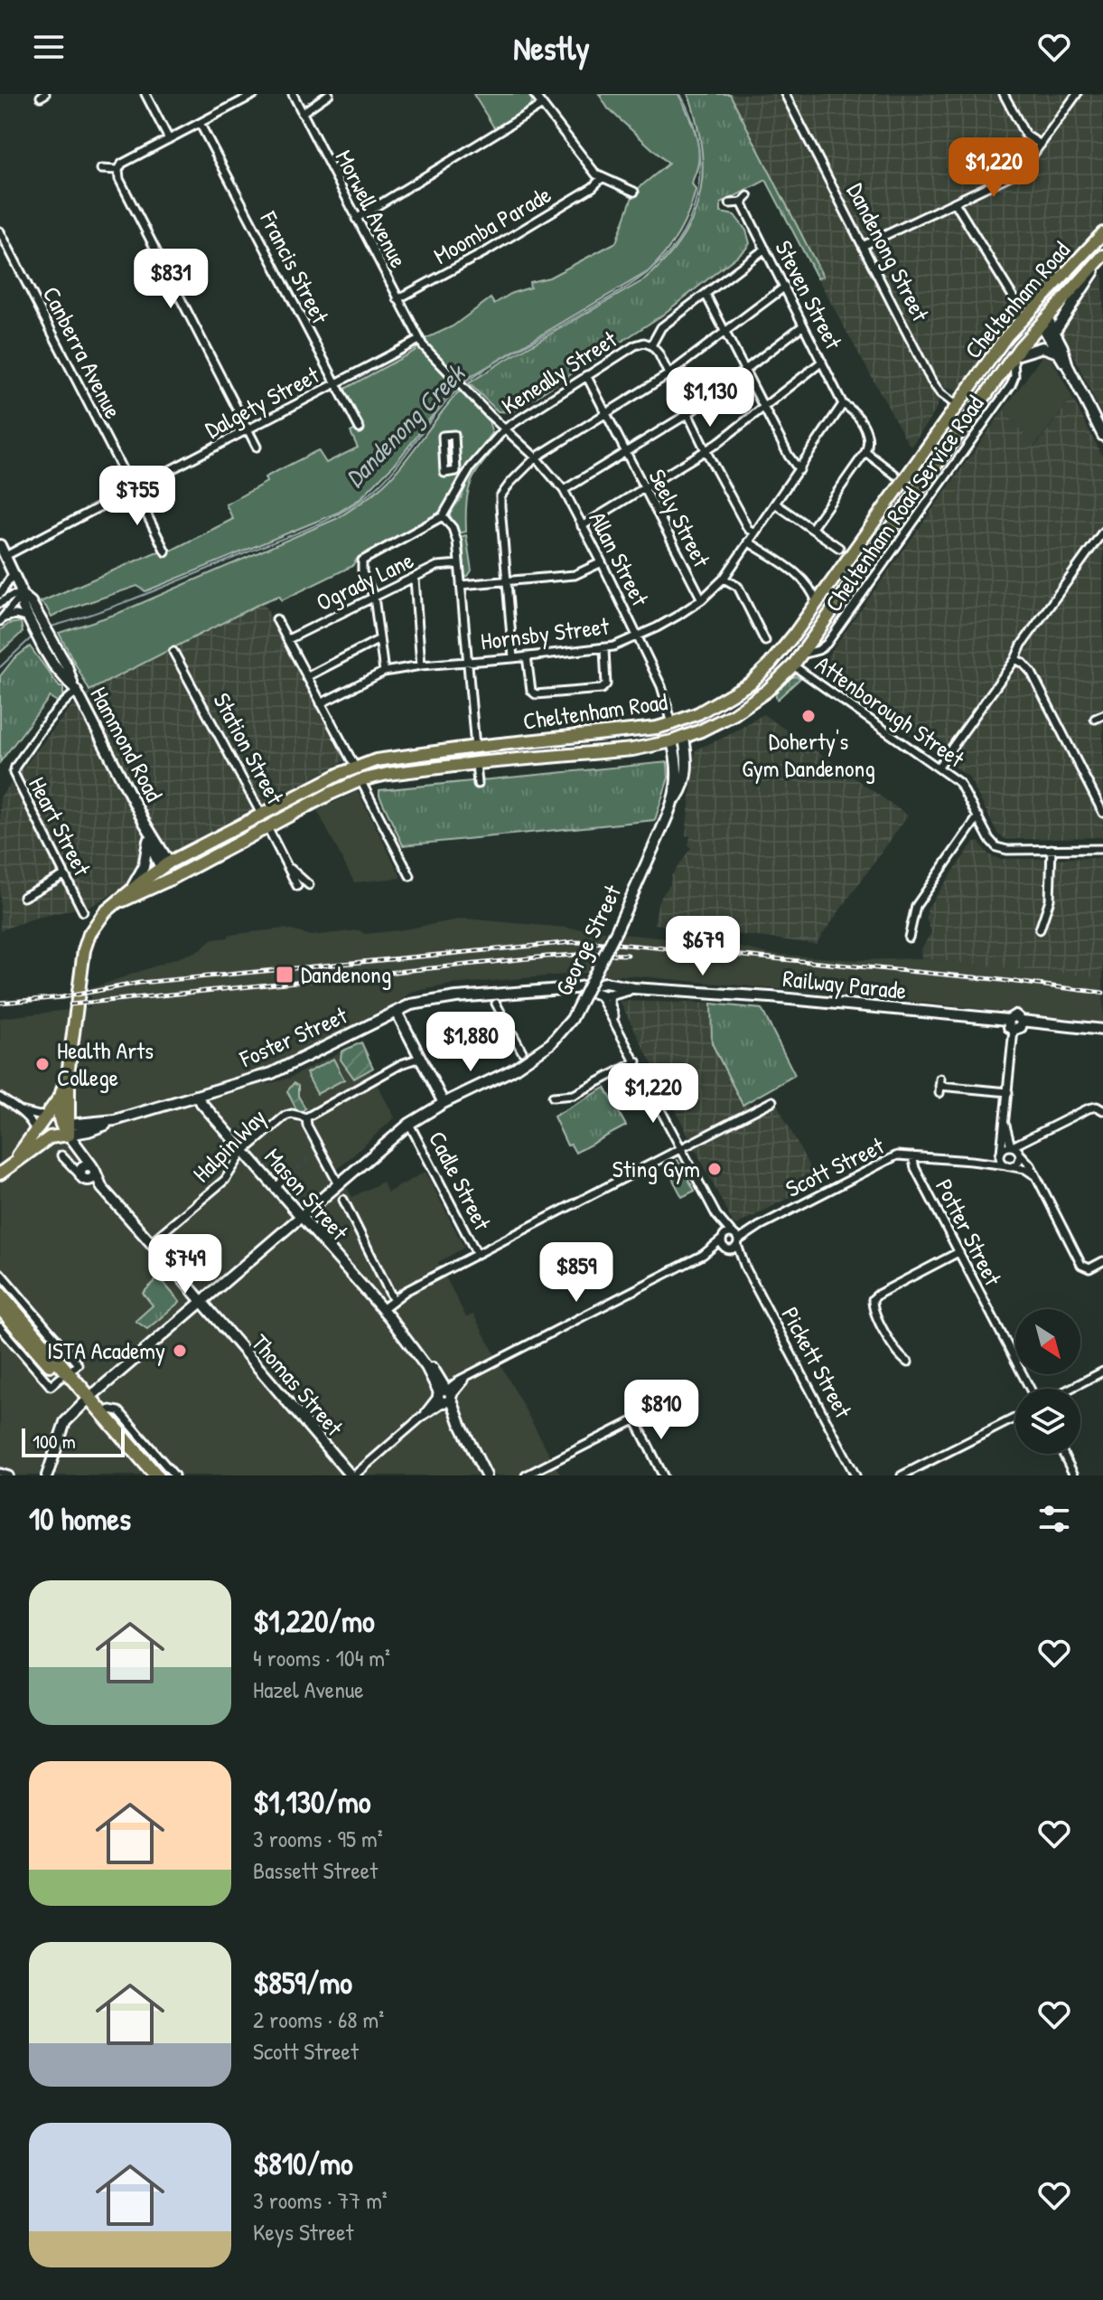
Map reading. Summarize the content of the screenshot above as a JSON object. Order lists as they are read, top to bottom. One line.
{"streets":{"main road":["Dandenong Street","Cheltenham Road","Station Street","Foster Street"],"street":["Morwell Avenue","Moomba Parade","Francis Street","Steven Street","Canberra Avenue","Keneally Street","Dalgety Street","Cheltenham Road Service Road","Seely Street","Allan Street","Ogrady Lane","Hornsby Street","Attenborough Street","Hammond Road","Heart Street","George Street","Railway Parade","Halpin Way","Scott Street","Cadle Street","Mason Street","Potter Street","Pickett Street","Thomas Street"]},"crossings":[["Morwell Avenue","Moomba Parade"],["Morwell Avenue","Dalgety Street"],["Morwell Avenue","Allan Street"],["Dandenong Street","Cheltenham Road"],["Francis Street","Dalgety Street"],["Steven Street","Keneally Street"],["Steven Street","Hornsby Street"],["Cheltenham Road","Cheltenham Road Service Road"],["Cheltenham Road","Allan Street"],["Cheltenham Road","Attenborough Street"],["Cheltenham Road","Hammond Road"],["Cheltenham Road","Station Street"],["Cheltenham Road","George Street"],["Cheltenham Road","Foster Street"],["Cheltenham Road","Thomas Street"],["Canberra Avenue","Dalgety Street"],["Keneally Street","Seely Street"],["Keneally Street","Allan Street"],["Dalgety Street","Hammond Road"],["Seely Street","Hornsby Street"],["Allan Street","Hornsby Street"],["Hammond Road","Heart Street"],["George Street","Cadle Street"],["George Street","Mason Street"],["George Street","Thomas Street"],["Railway Parade","Foster Street"],["Railway Parade","Pickett Street"],["Foster Street","Mason Street"],["Foster Street","Pickett Street"],["Foster Street","Thomas Street"],["Halpin Way","Mason Street"],["Halpin Way","Thomas Street"],["Scott Street","Potter Street"],["Scott Street","Pickett Street"]],"water":["Dandenong Creek"],"places":{"other":["Doherty's Gym Dandenong","Health Arts College","Sting Gym","ISTA Academy"],"transit":["Dandenong"]},"scale_bar":"100 m","north":"bottom right","page":{"header":"Nestly","price":["$1,220","$831","$1,130","$755","$679","$1,880","$1,220","$749","$859","$810"],"scale":"100 m","heading":"10 homes","list":[{"name":"$1,220/mo","note":"4 rooms · 104 m² · Hazel Avenue"},{"name":"$1,130/mo","note":"3 rooms · 95 m² · Bassett Street"},{"name":"$859/mo","note":"2 rooms · 68 m² · Scott Street"},{"name":"$810/mo","note":"3 rooms · 77 m² · Keys Street"}]}}
